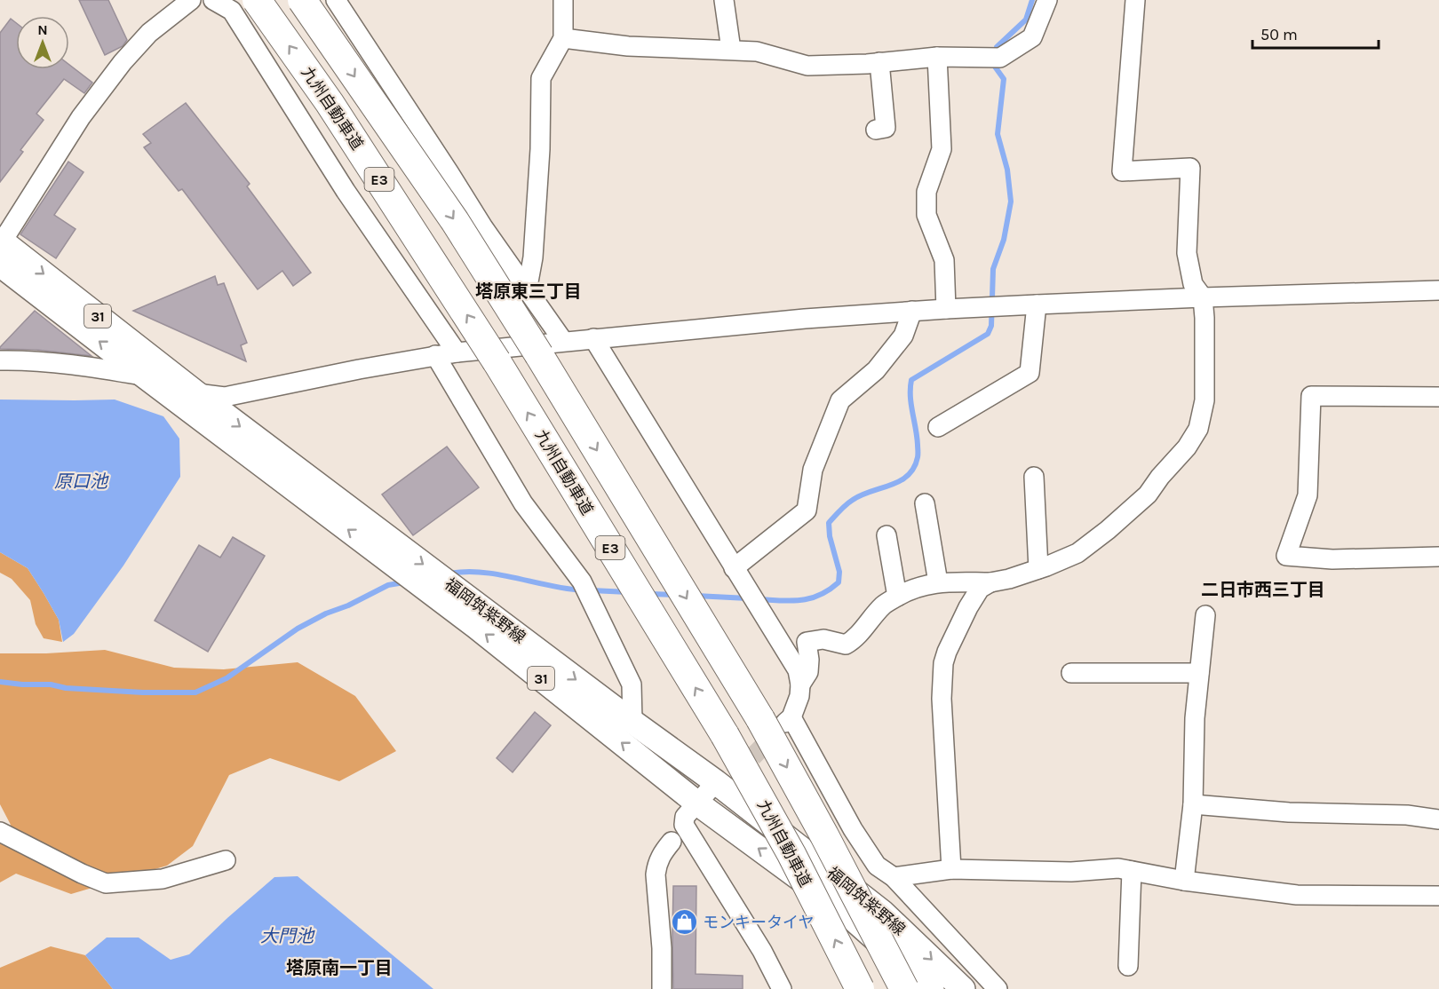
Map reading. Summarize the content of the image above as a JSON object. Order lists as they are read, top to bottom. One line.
{"streets":{"highway":["九州自動車道","E3"],"main road":["31","福岡筑紫野線"]},"districts":["塔原東三丁目","二日市西三丁目","塔原南一丁目"],"water":["原口池","大門池"],"places":{"shop":["モンキータイヤ"]},"scale_bar":"50 m","north":"top"}
